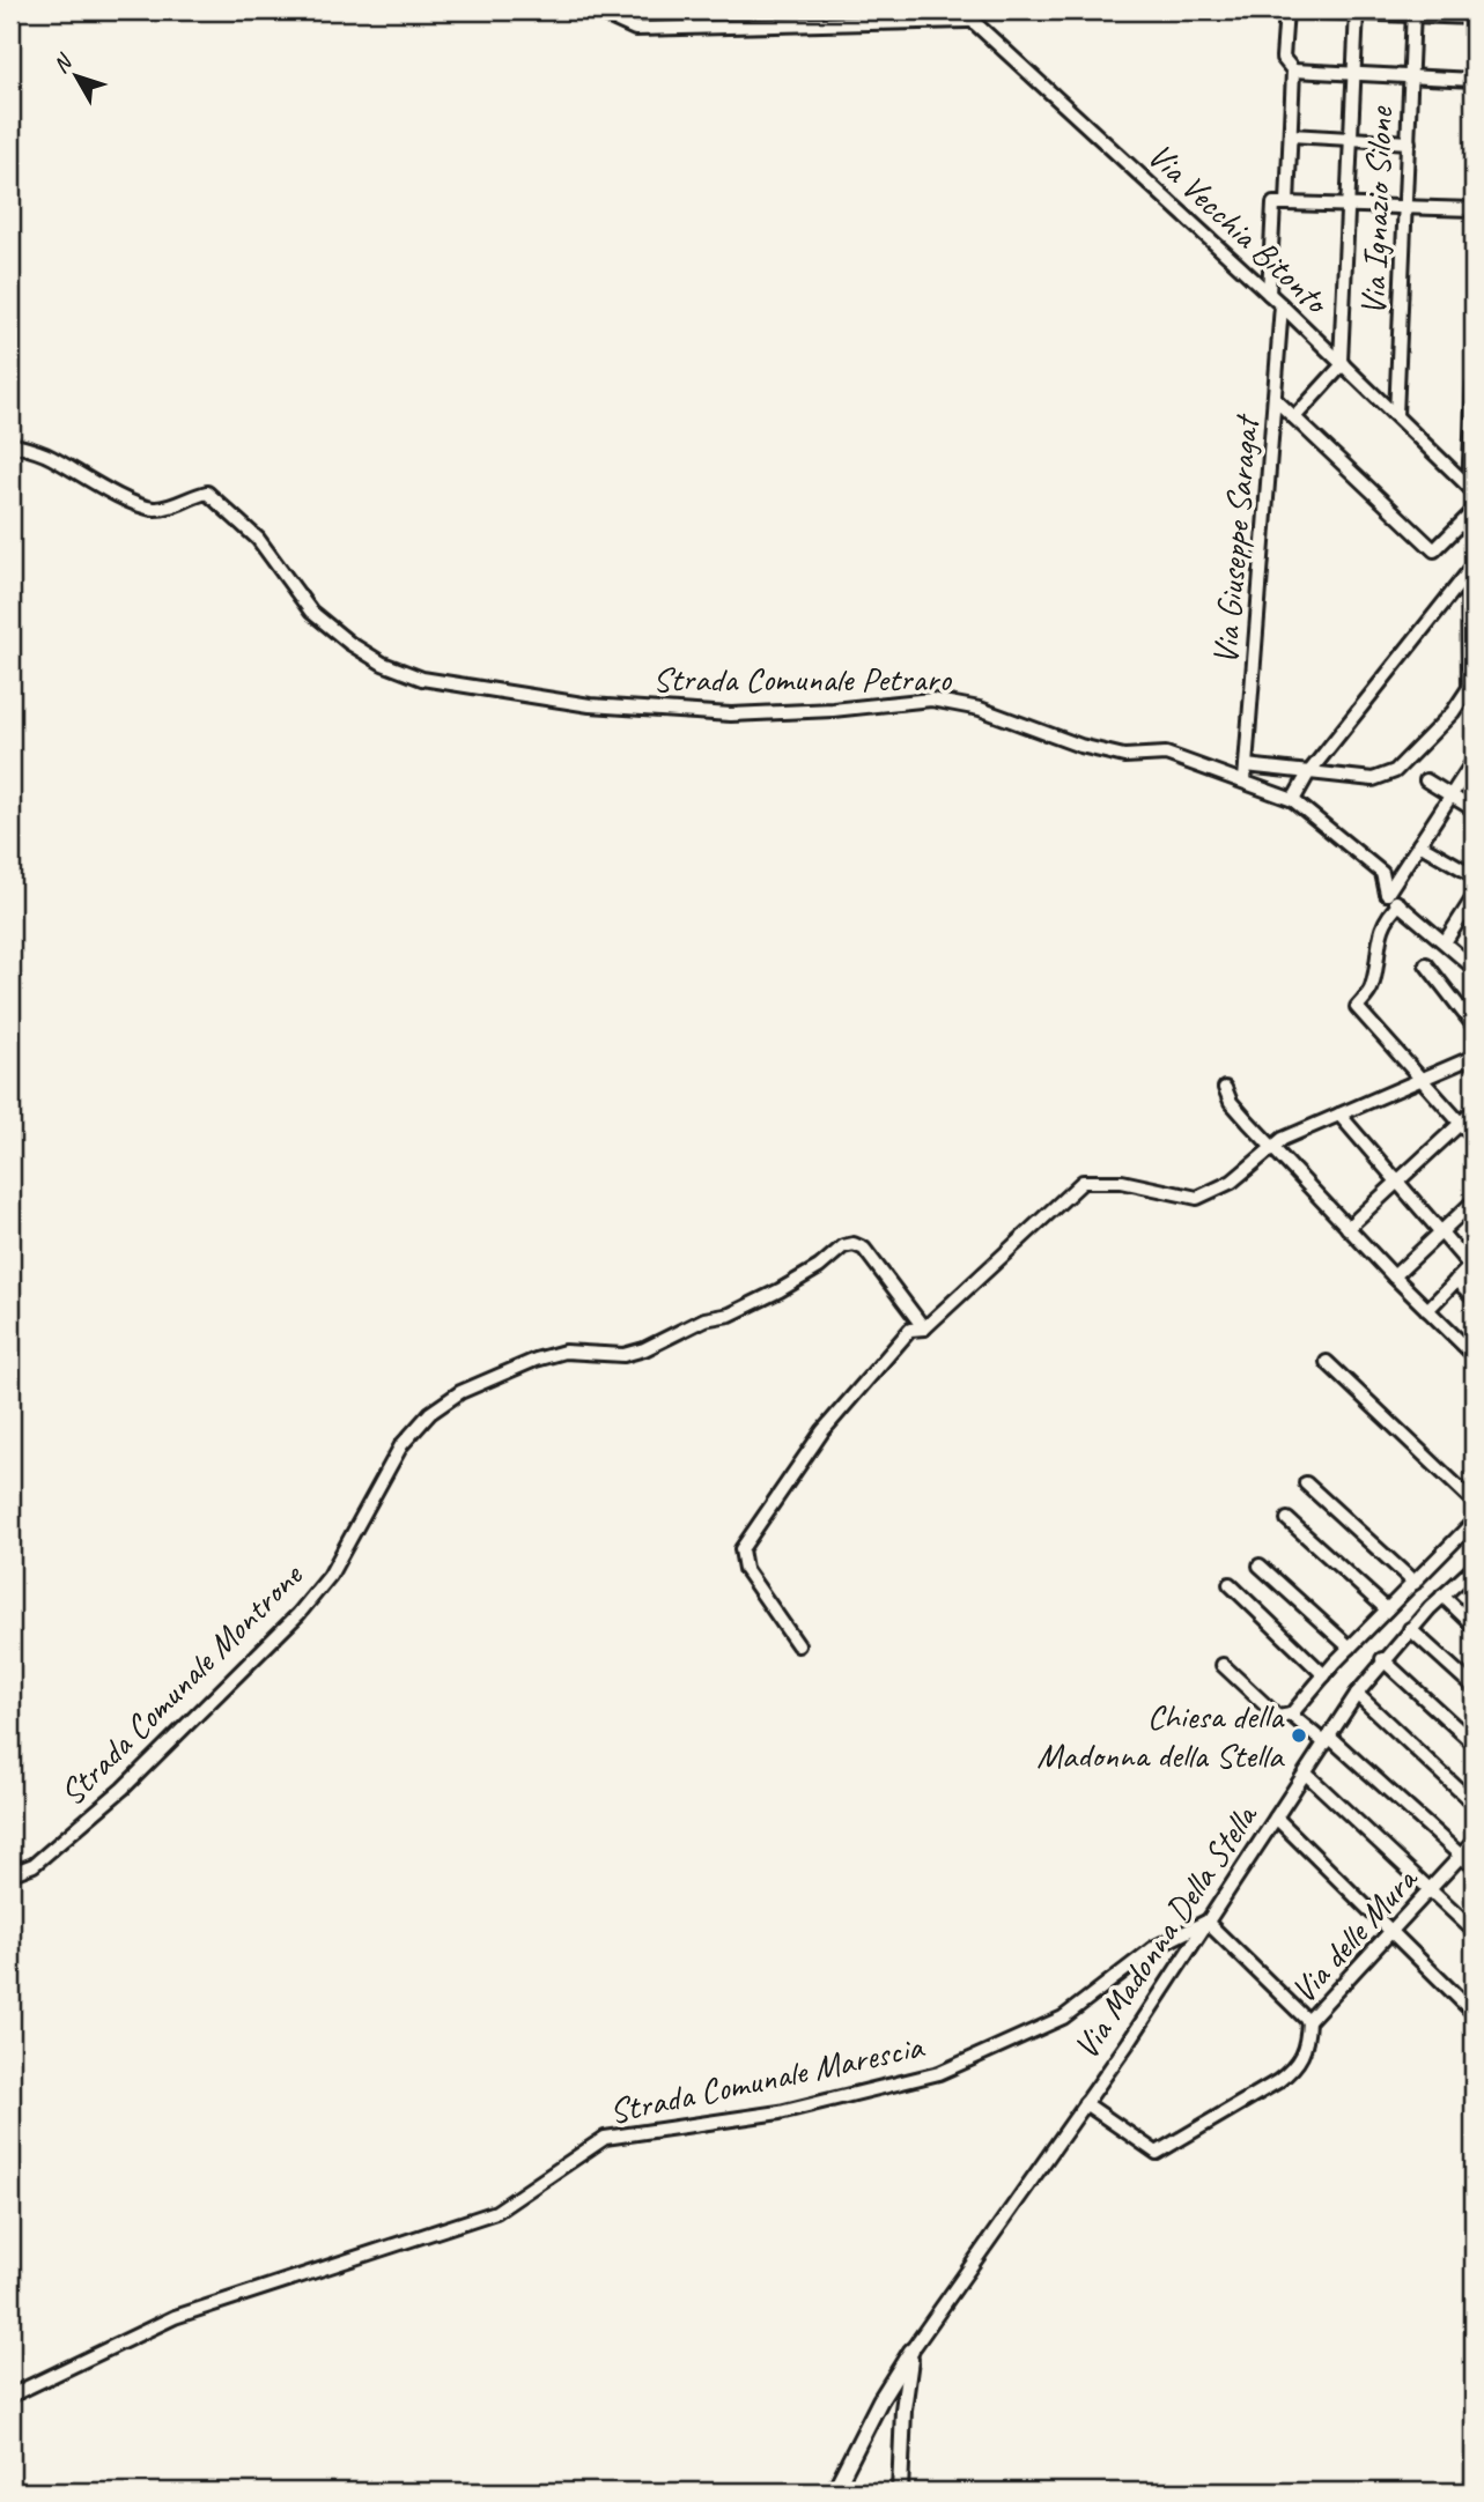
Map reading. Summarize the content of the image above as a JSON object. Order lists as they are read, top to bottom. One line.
{"streets":{"street":["Via Ignazio Silone","Via Vecchia Bitonto","Via Giuseppe Saragat","Strada Comunale Petraro","Strada Comunale Montrone","Via Madonna Della Stella","Via delle Mura","Strada Comunale Marescia"]},"crossings":[["Via Ignazio Silone","Via Vecchia Bitonto"],["Via Vecchia Bitonto","Via Giuseppe Saragat"],["Via Giuseppe Saragat","Strada Comunale Petraro"],["Via Madonna Della Stella","Via delle Mura"],["Via Madonna Della Stella","Strada Comunale Marescia"]],"places":["Chiesa della Madonna della Stella"],"north":"top left"}
